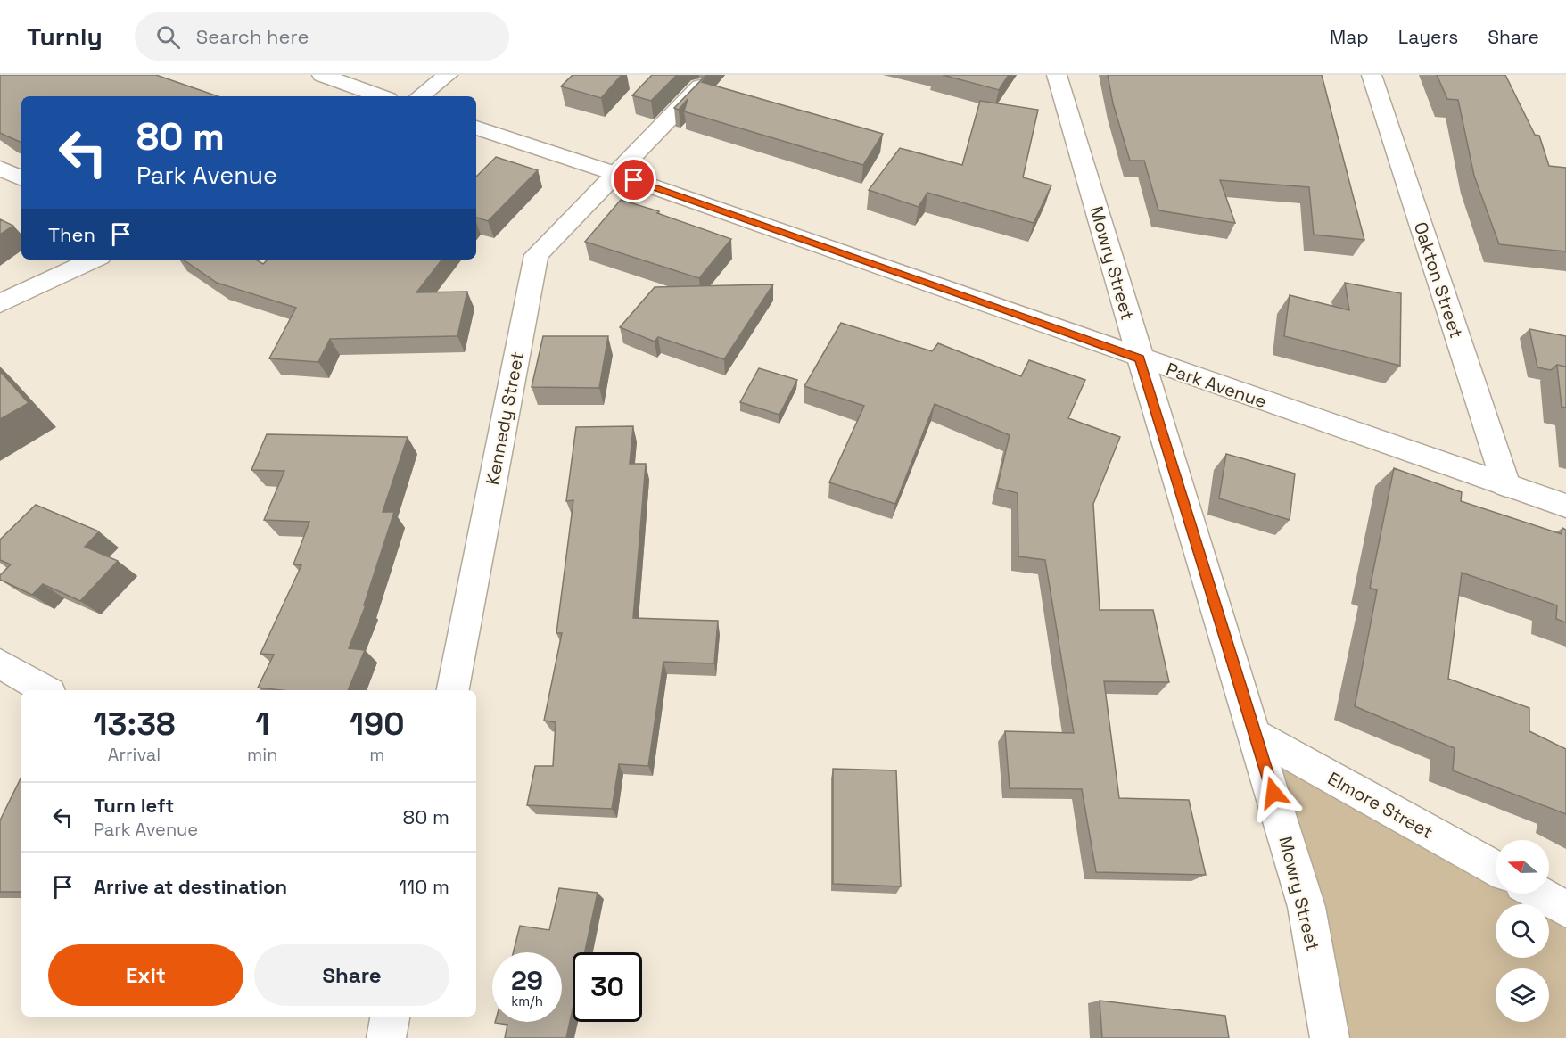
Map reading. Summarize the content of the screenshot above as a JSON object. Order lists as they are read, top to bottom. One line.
{"streets":{"street":["Mowry Street","Oakton Street","Park Avenue","Kennedy Street","Elmore Street"]},"crossings":[["Mowry Street","Park Avenue"],["Mowry Street","Elmore Street"],["Oakton Street","Park Avenue"],["Park Avenue","Kennedy Street"]],"north":"left","page":{"header":"Turnly","search":"Search here","nav":["Map","Layers","Share"],"turn":["80 m","Park Avenue"],"then":"Then","eta":["13:38","Arrival","1","min","190","m"],"list":[{"name":"Turn left","note":"Park Avenue","value":"80 m"},{"name":"Arrive at destination","value":"110 m"}],"buttons":["Exit","Share"],"speed":"29 km/h","limit":"30"}}
